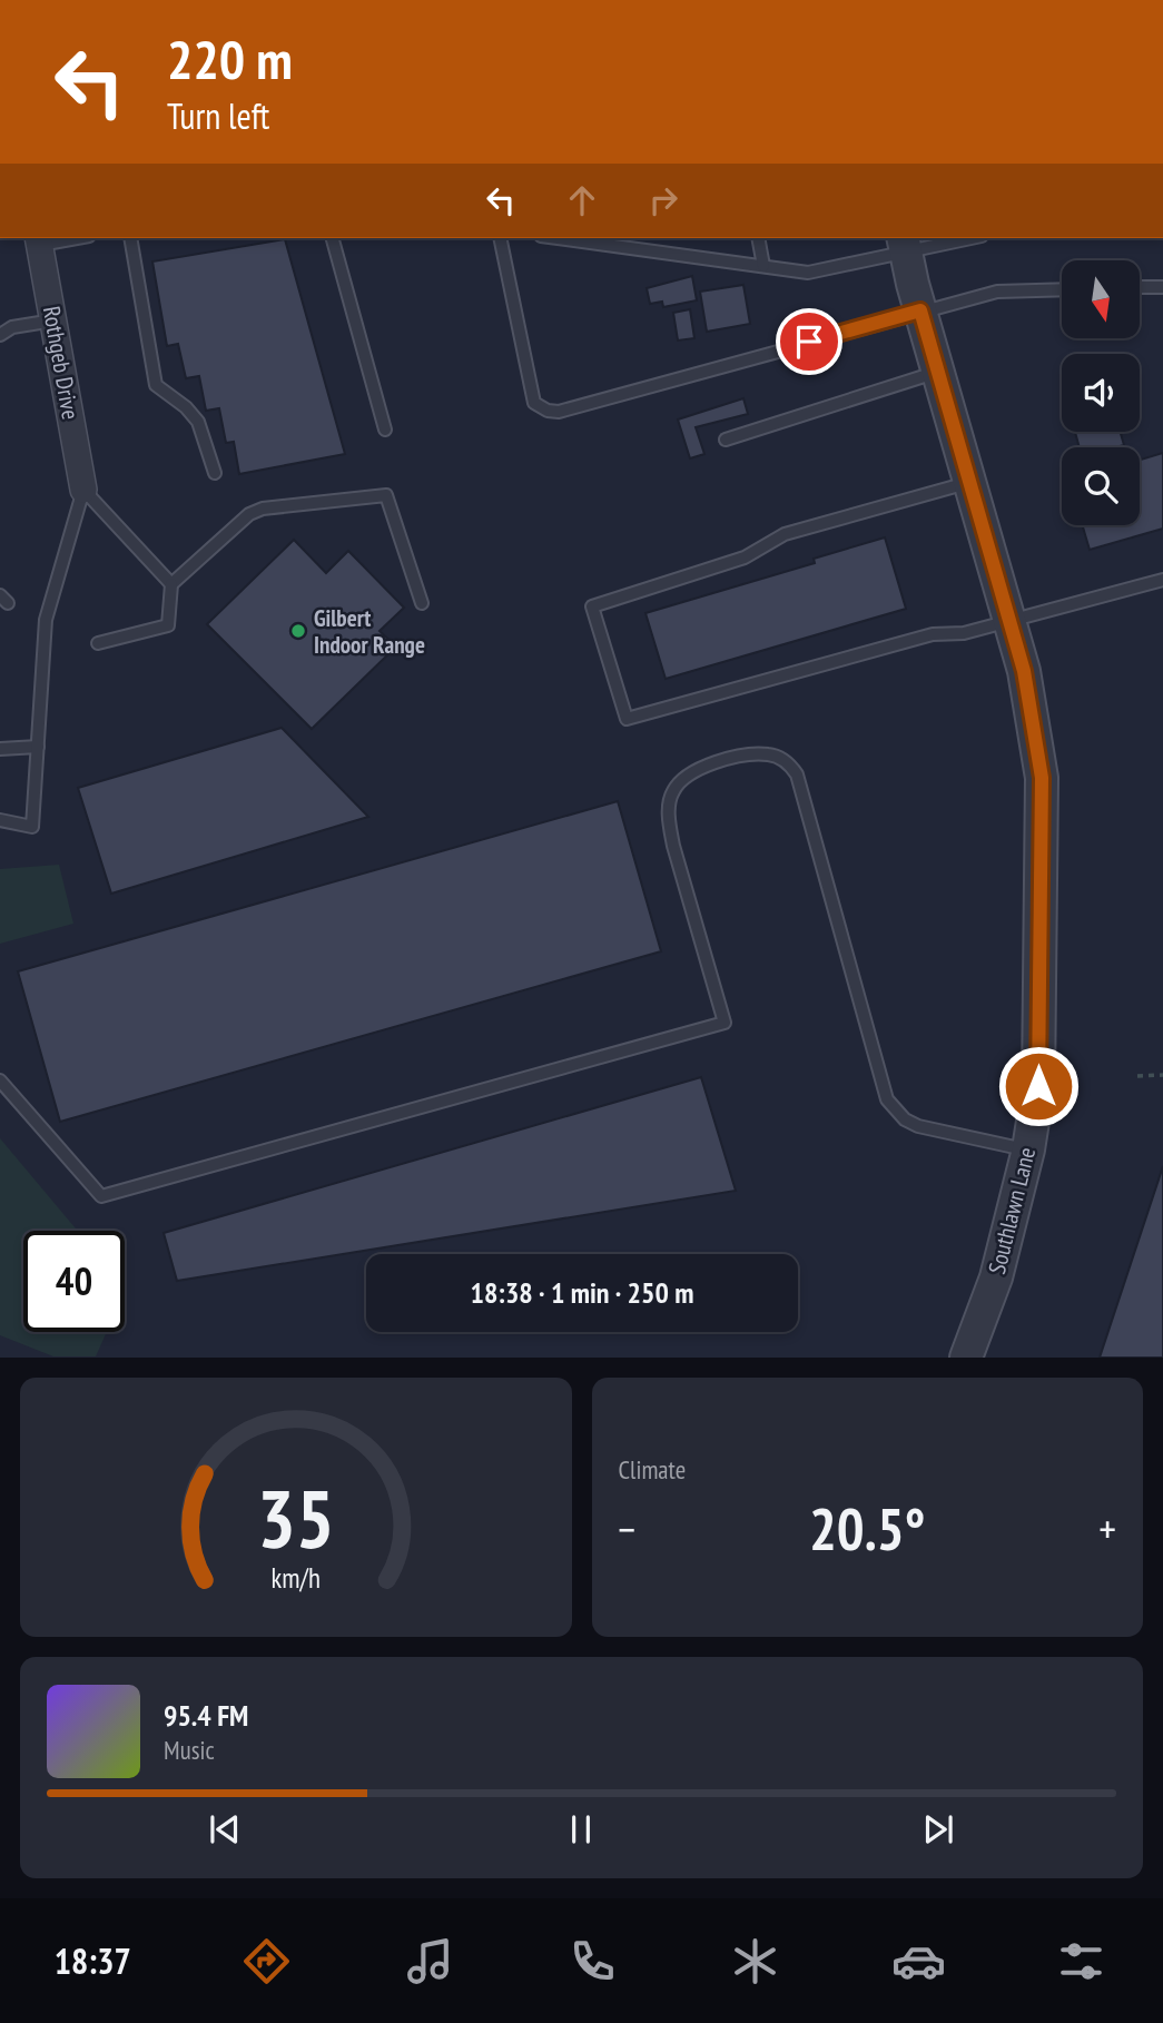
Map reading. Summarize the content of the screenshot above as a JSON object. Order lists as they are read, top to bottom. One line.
{"streets":{"street":["Rothgeb Drive","Southlawn Lane"]},"places":["Gilbert Indoor Range"],"north":"bottom","page":{"turn":["220 m","Turn left"],"limit":"40","trip":"18:38 · 1 min · 250 m","tile":"Climate","heat":["−","20.5°","+"],"song":["95.4 FM","Music"],"tabs":"18:37","gauge":["35","km/h"]}}
